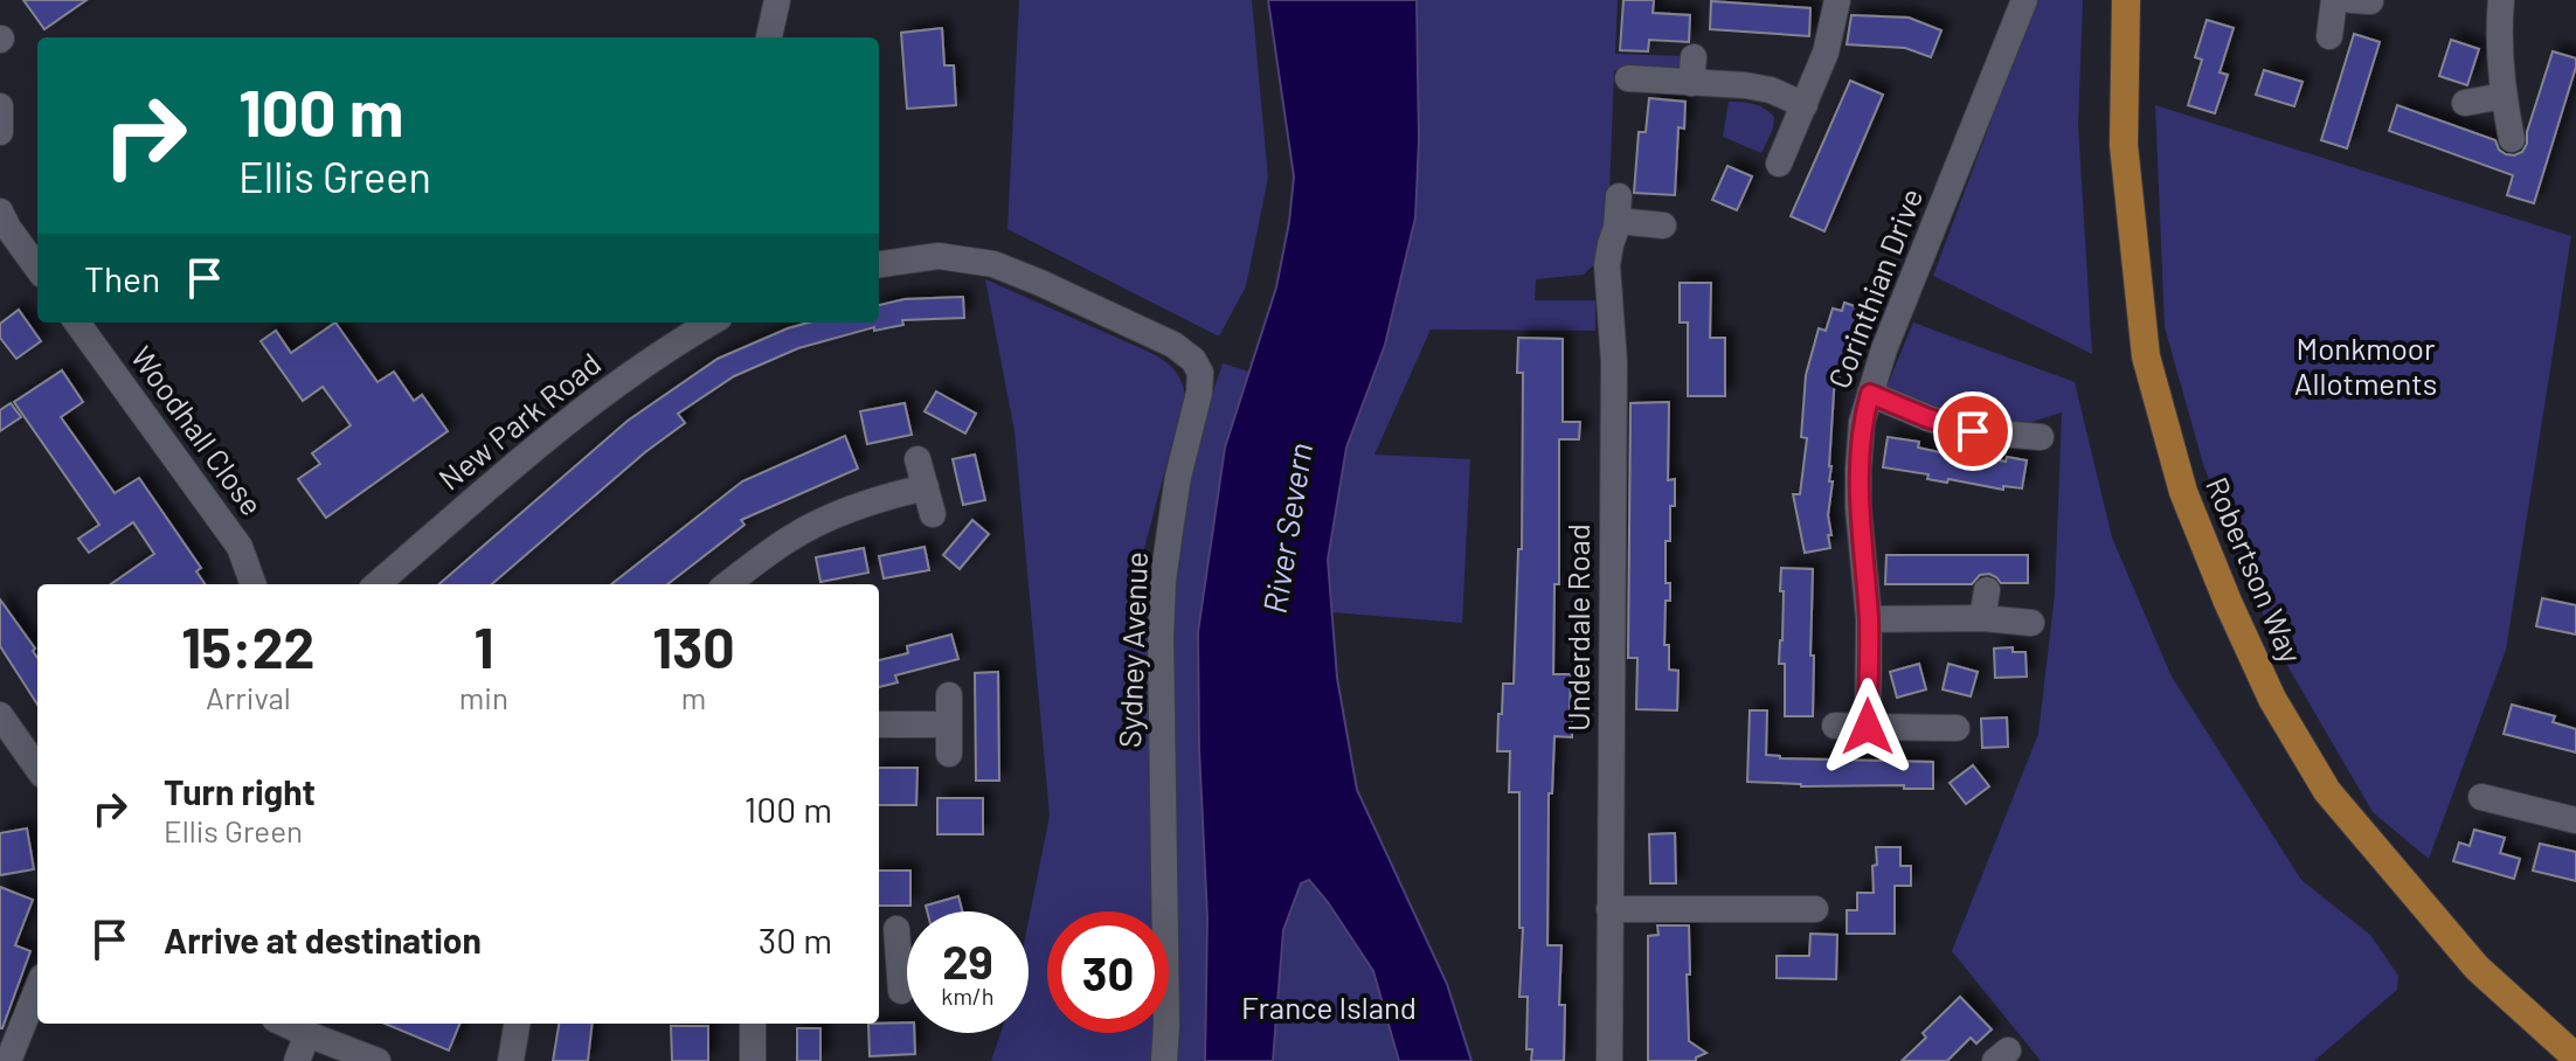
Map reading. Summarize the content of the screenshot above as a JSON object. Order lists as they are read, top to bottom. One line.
{"streets":{"main road":["Robertson Way"],"street":["Corinthian Drive","New Park Road","Woodhall Close","Underdale Road","Sydney Avenue"]},"water":["River Severn"],"parks":["Monkmoor Allotments","France Island"],"page":{"turn":["100 m","Ellis Green"],"then":"Then","eta":["15:22","Arrival","1","min","130","m"],"list":[{"name":"Turn right","note":"Ellis Green","value":"100 m"},{"name":"Arrive at destination","value":"30 m"}],"speed":"29 km/h","limit":"30"}}
